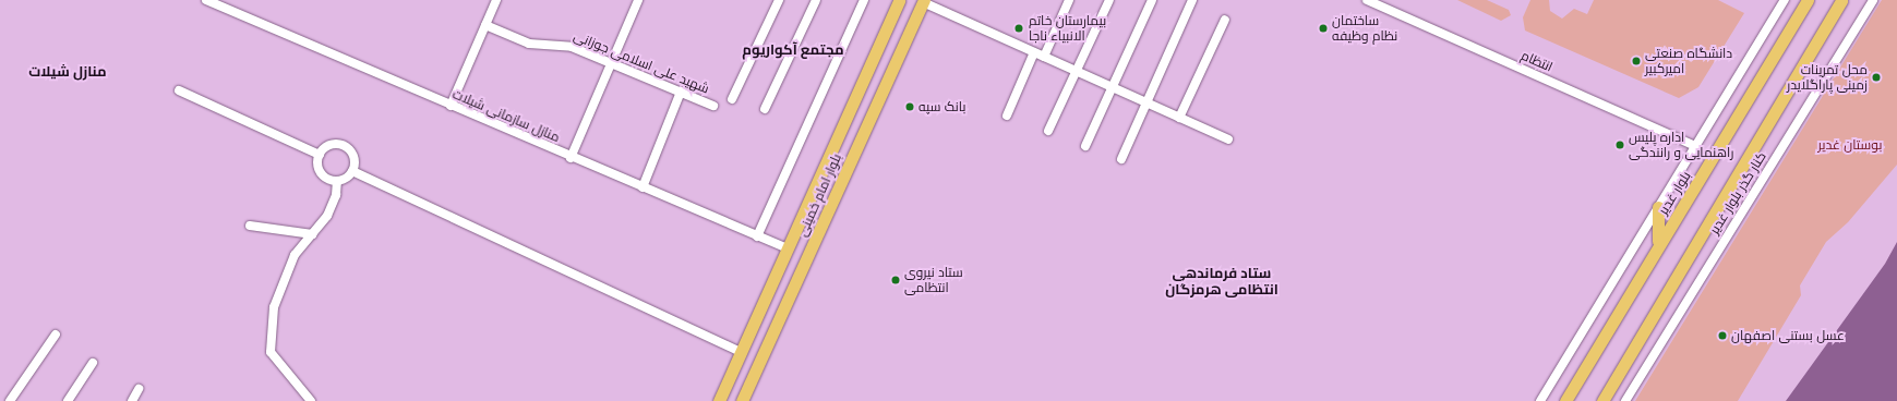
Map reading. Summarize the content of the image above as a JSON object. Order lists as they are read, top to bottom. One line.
{"streets":{"main road":["بلوار غدیر","بلوار امام خمینی"],"street":["انتظام","شهید علی اسلامی جوزانی","منازل سازمانی شیلات","کنار گذر بلوار غدیر"]},"crossings":[["منازل سازمانی شیلات","بلوار امام خمینی"]],"districts":["مجتمع آکواریوم","منازل شیلات","ستاد فرماندهی انتظامی هرمزگان"],"parks":["بوستان غدیر"],"places":["بیمارستان خاتم الانبیاء ناجا","ساختمان نظام وظیفه","دانشگاه صنعتی امیرکبیر","محل تمرینات زمینی پاراگلایدر","بانک سپه","اداره پلیس راهنمایی و رانندگی","ستاد نیروی انتظامی","عسل بستنی اصفهان"]}
